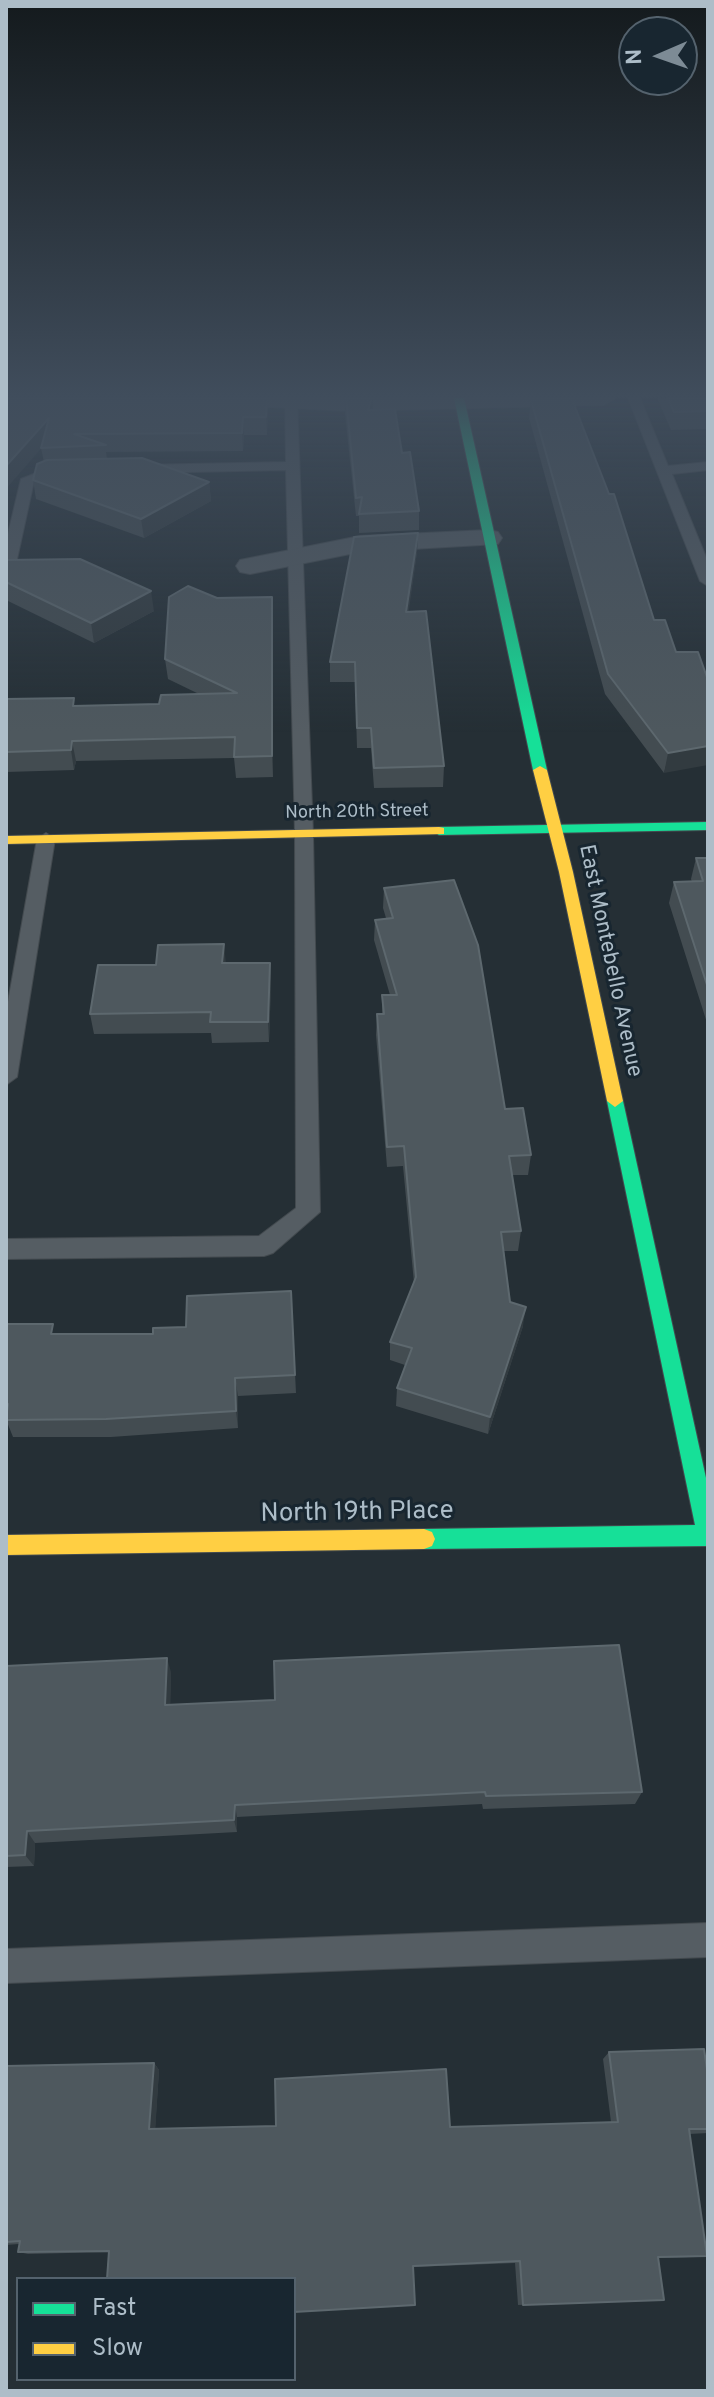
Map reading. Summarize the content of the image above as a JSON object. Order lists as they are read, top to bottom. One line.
{"streets":{"street":["North 20th Street","East Montebello Avenue","North 19th Place"]},"crossings":[["North 20th Street","East Montebello Avenue"],["East Montebello Avenue","North 19th Place"]],"legend":["Fast","Slow"],"north":"left"}
